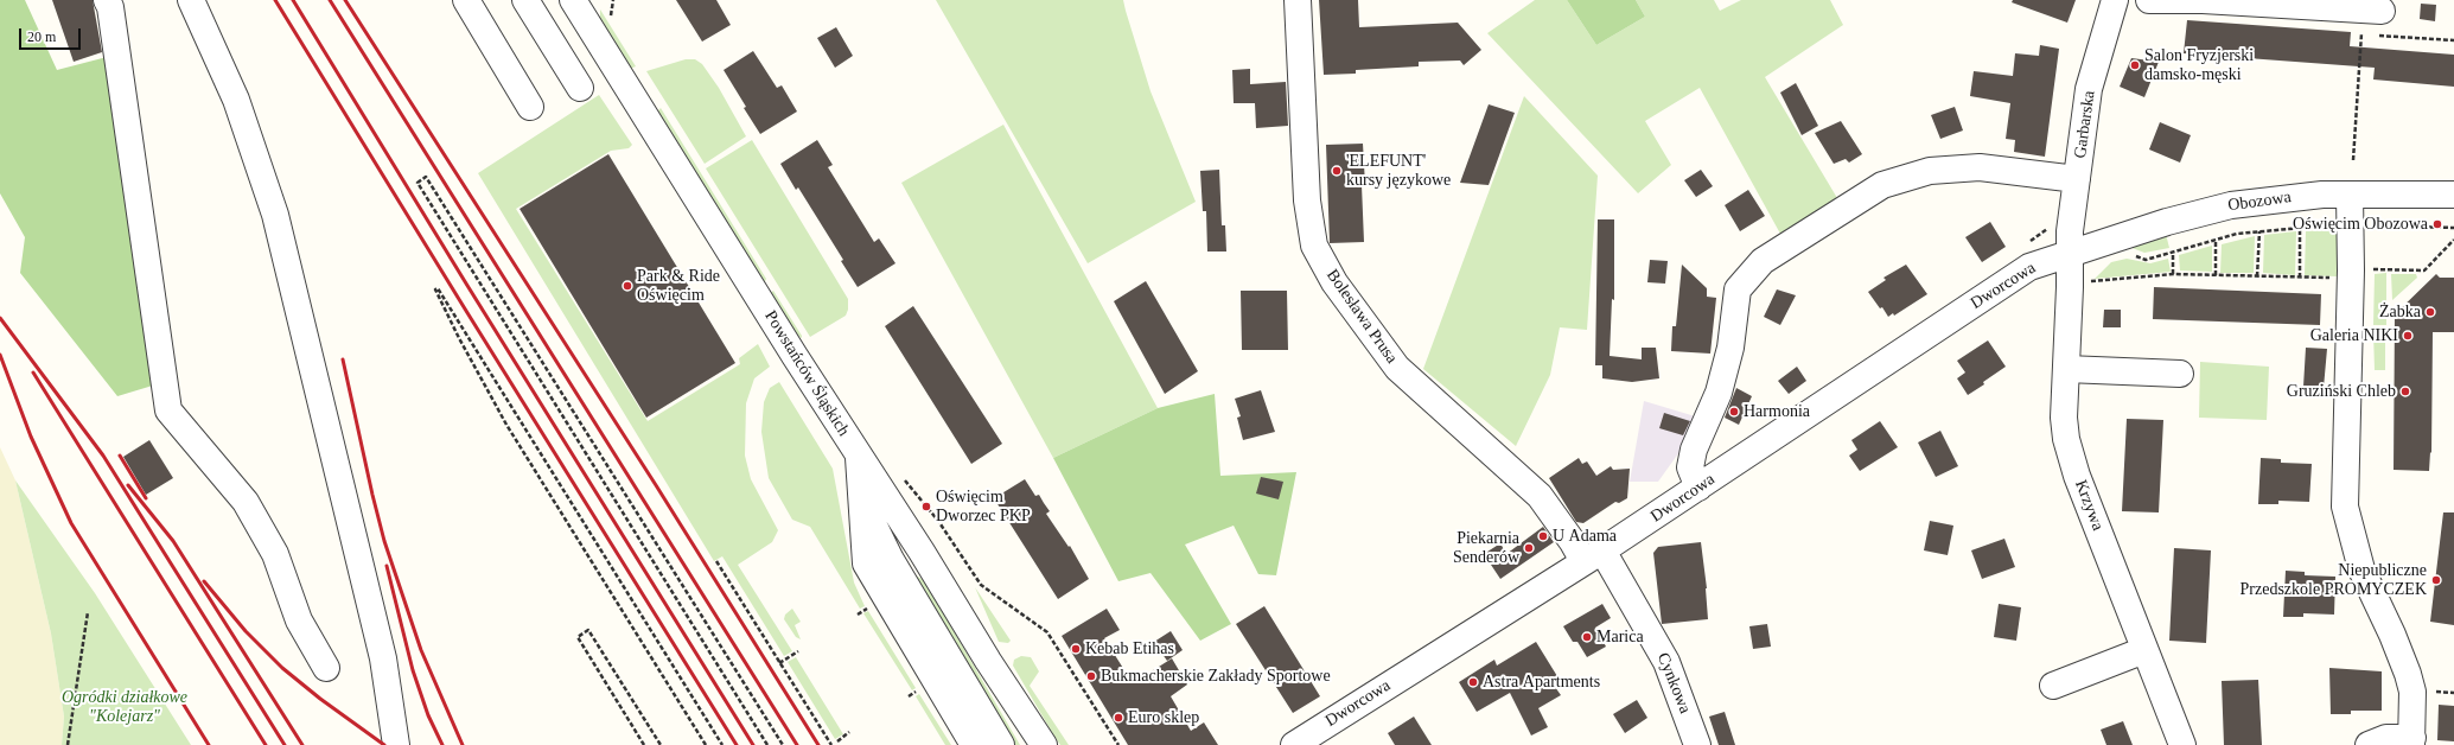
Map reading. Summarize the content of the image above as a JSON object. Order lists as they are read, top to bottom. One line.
{"streets":{"street":["Garbarska","Obozowa","Dworcowa","Bolesława Prusa","Powstańców Śląskich","Krzywa","Cynkowa"]},"crossings":[["Garbarska","Obozowa"],["Garbarska","Dworcowa"],["Garbarska","Krzywa"],["Obozowa","Dworcowa"],["Obozowa","Krzywa"],["Dworcowa","Bolesława Prusa"],["Dworcowa","Krzywa"],["Dworcowa","Cynkowa"],["Bolesława Prusa","Cynkowa"]],"parks":["Ogródki działkowe \"Kolejarz\""],"places":["Salon Fryzjerski damsko-męski","'ELEFUNT' kursy językowe","Oświęcim Obozowa","Park & Ride Oświęcim","Żabka","Galeria NIKI","Gruziński Chleb","Harmonia","Oświęcim Dworzec PKP","U Adama","Piekarnia Senderów","Niepubliczne Przedszkole PROMYCZEK","Marica","Kebab Etihas","Bukmacherskie Zakłady Sportowe","Astra Apartments","Euro sklep"],"scale_bar":"20 m"}
